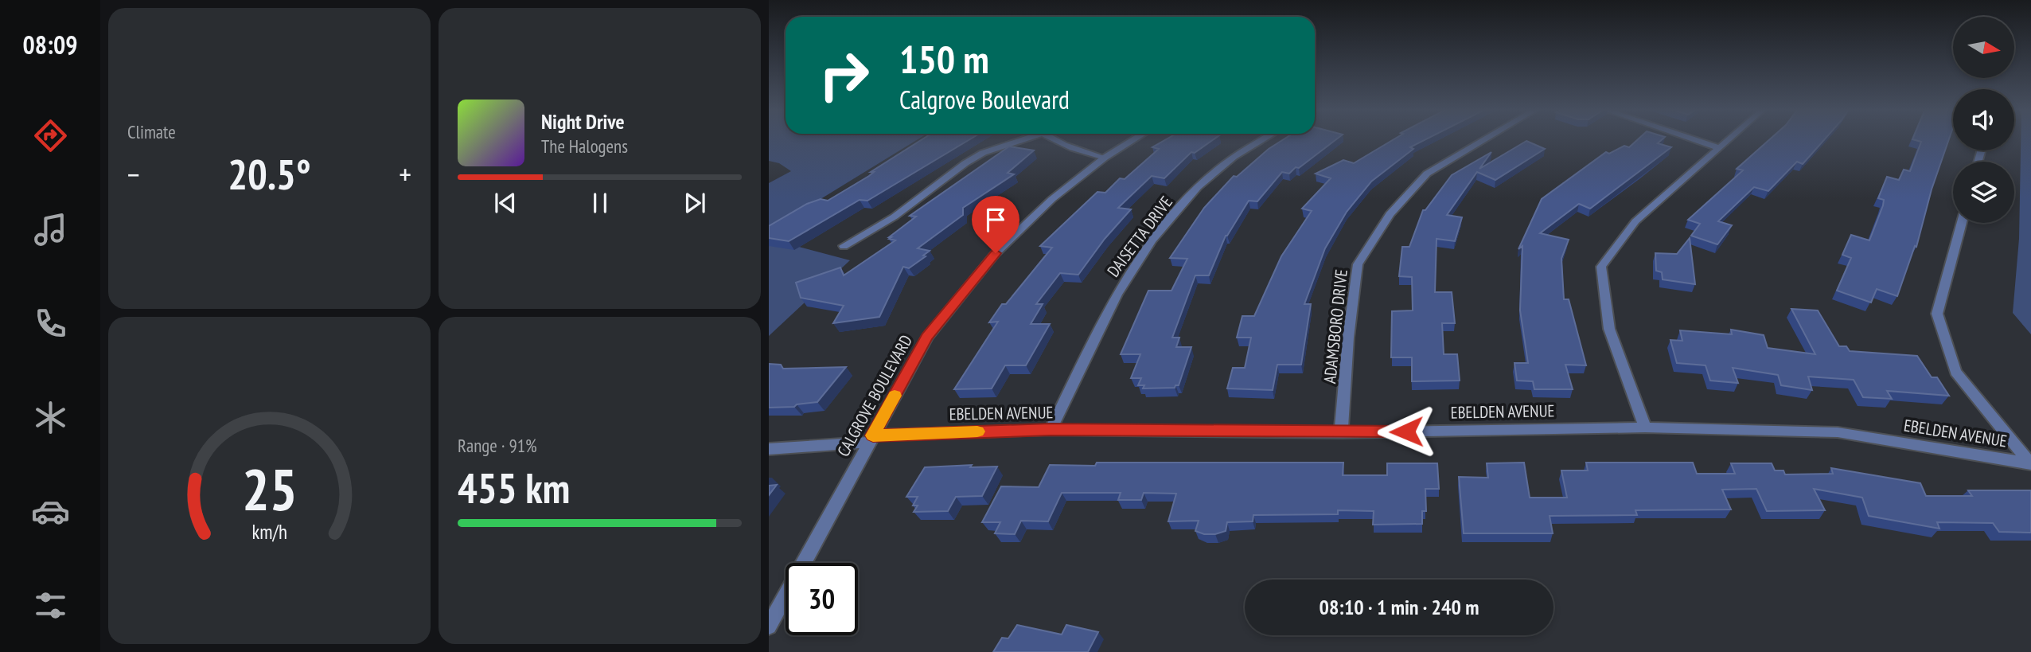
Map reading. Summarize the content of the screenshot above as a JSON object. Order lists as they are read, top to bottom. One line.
{"streets":{"street":["DAISETTA DRIVE","ADAMSBORO DRIVE","CALGROVE BOULEVARD","EBELDEN AVENUE"]},"crossings":[["DAISETTA DRIVE","EBELDEN AVENUE"],["ADAMSBORO DRIVE","EBELDEN AVENUE"],["CALGROVE BOULEVARD","EBELDEN AVENUE"]],"north":"right","page":{"tabs":"08:09","tile":["Climate",["Range · 91%","455 km"]],"turn":["150 m","Calgrove Boulevard"],"song":["Night Drive","The Halogens"],"heat":["−","20.5°","+"],"limit":"30","trip":"08:10 · 1 min · 240 m","gauge":["25","km/h"]}}
